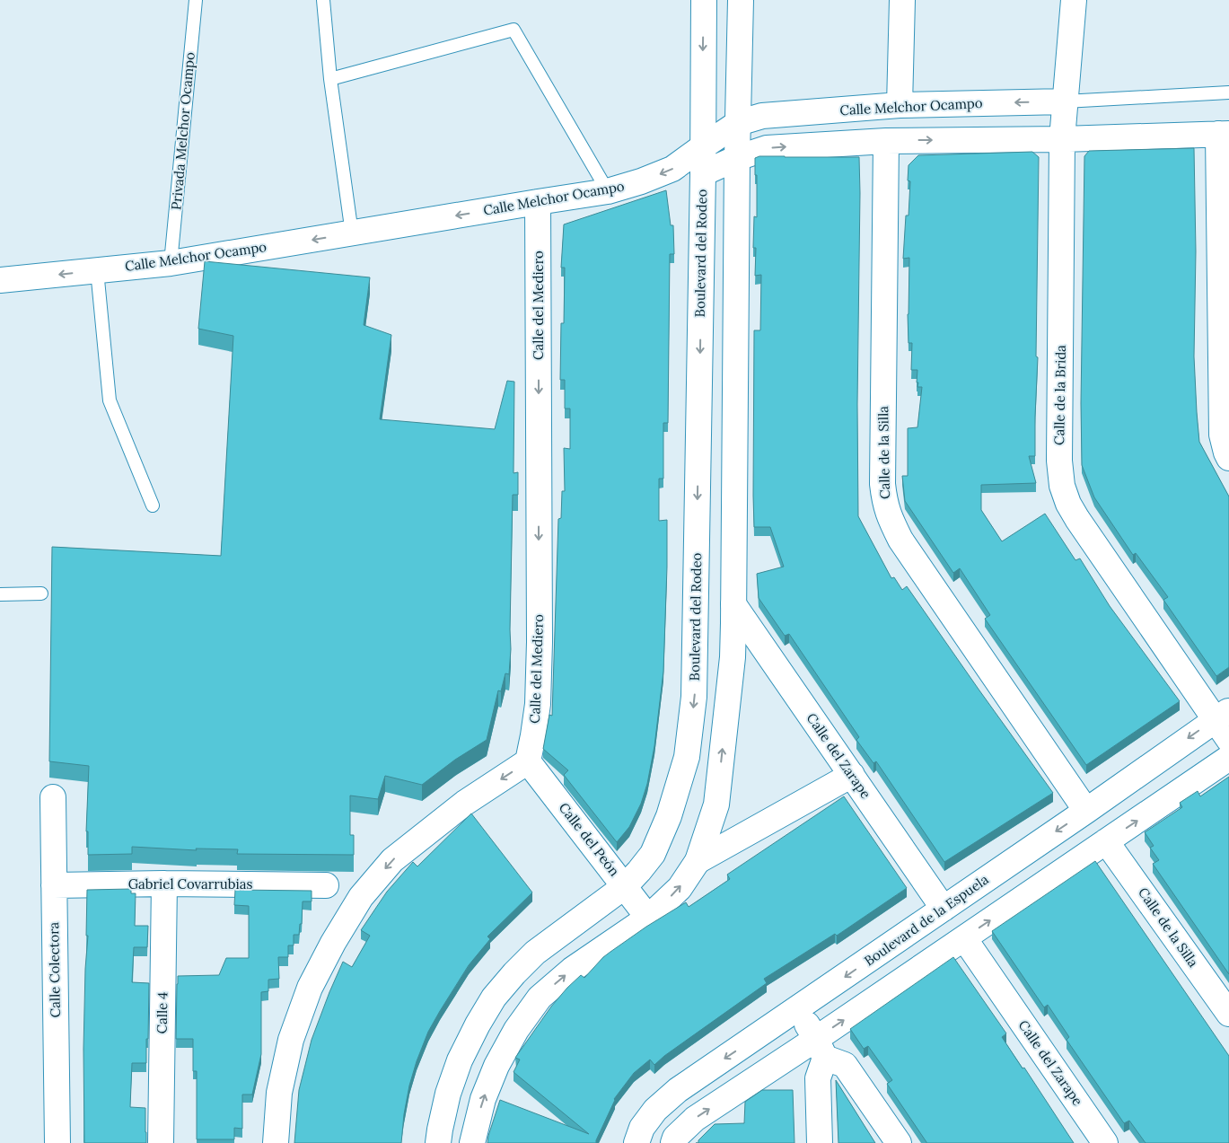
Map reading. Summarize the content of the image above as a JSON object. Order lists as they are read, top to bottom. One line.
{"streets":{"street":["Calle Melchor Ocampo","Boulevard del Rodeo","Calle del Mediero","Calle de la Brida","Calle de la Silla","Calle del Zarape","Calle del Peón","Gabriel Covarrubias","Boulevard de la Espuela","Calle Colectora","Calle 4"],"lane":["Privada Melchor Ocampo"]},"crossings":[["Calle Melchor Ocampo","Privada Melchor Ocampo"],["Calle Melchor Ocampo","Boulevard del Rodeo"],["Calle Melchor Ocampo","Calle del Mediero"],["Calle Melchor Ocampo","Calle de la Brida"],["Boulevard del Rodeo","Calle del Peón"],["Calle del Mediero","Calle del Peón"],["Calle de la Brida","Boulevard de la Espuela"],["Calle de la Silla","Boulevard de la Espuela"],["Calle del Zarape","Boulevard de la Espuela"],["Gabriel Covarrubias","Calle Colectora"],["Gabriel Covarrubias","Calle 4"]],"one_way":["Calle Melchor Ocampo"]}
